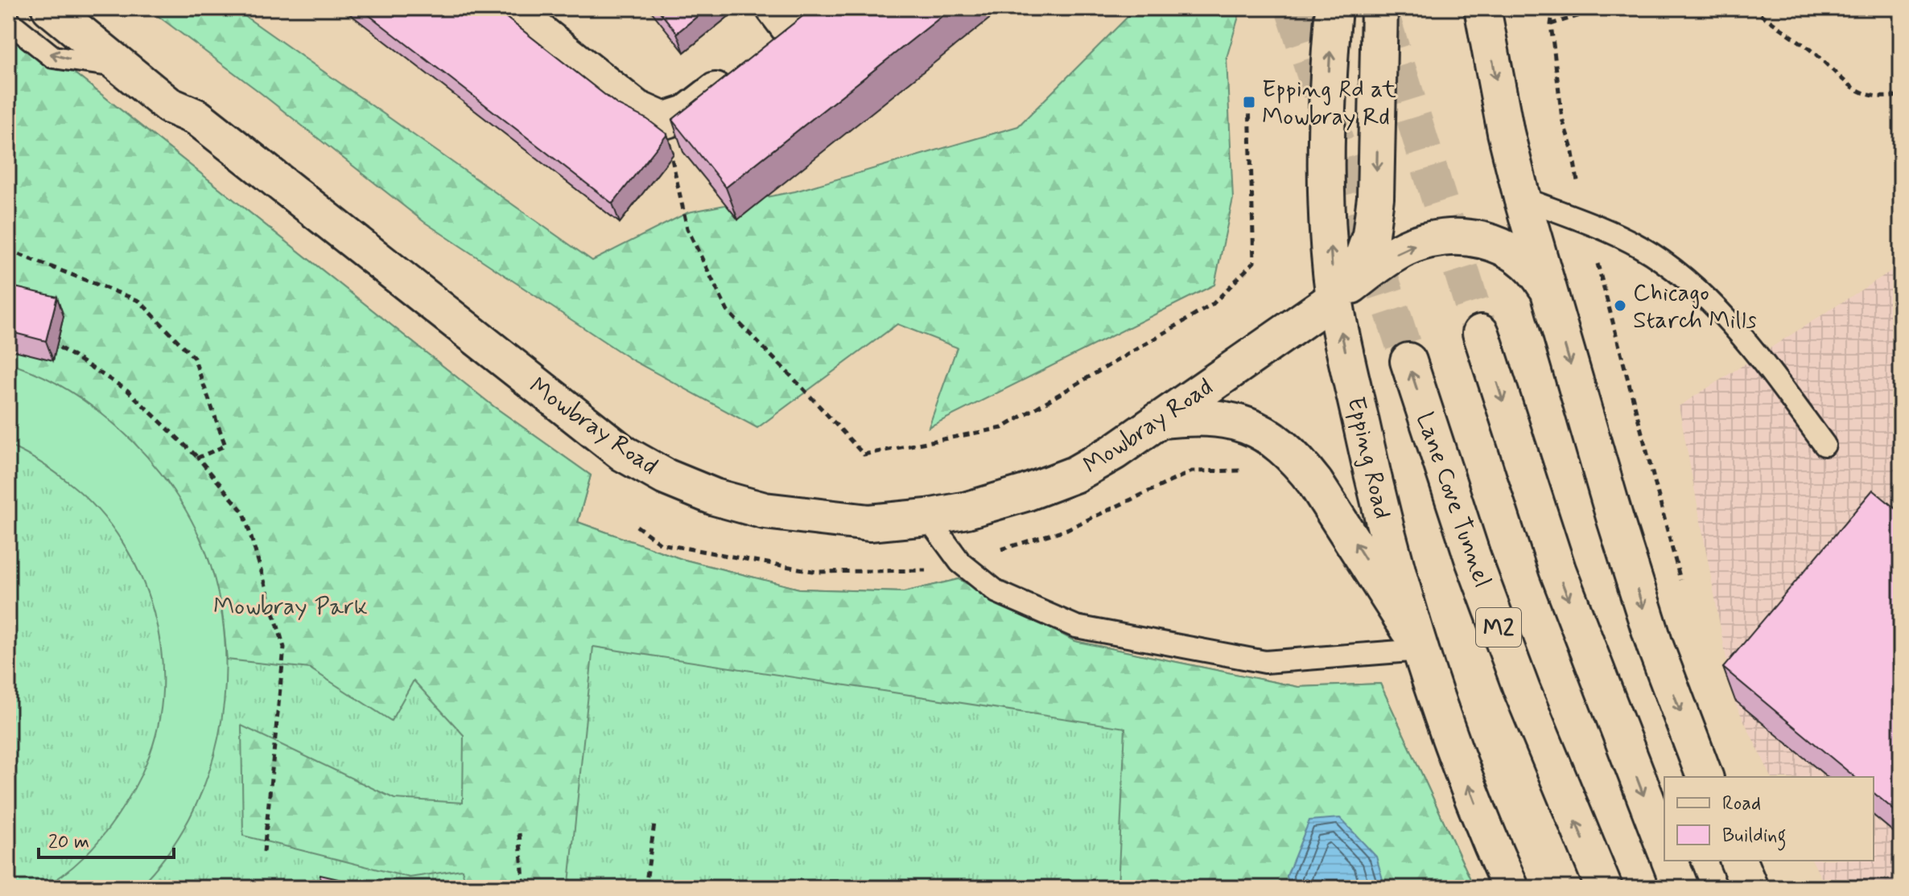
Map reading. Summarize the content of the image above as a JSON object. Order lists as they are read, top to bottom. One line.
{"streets":{"main road":["Mowbray Road","Epping Road","Lane Cove Tunnel","M2"]},"crossings":[["Mowbray Road","Epping Road"]],"parks":["Mowbray Park"],"places":{"transit":["Epping Rd at Mowbray Rd"],"other":["Chicago Starch Mills"]},"legend":["Road","Building"],"scale_bar":"20 m"}
